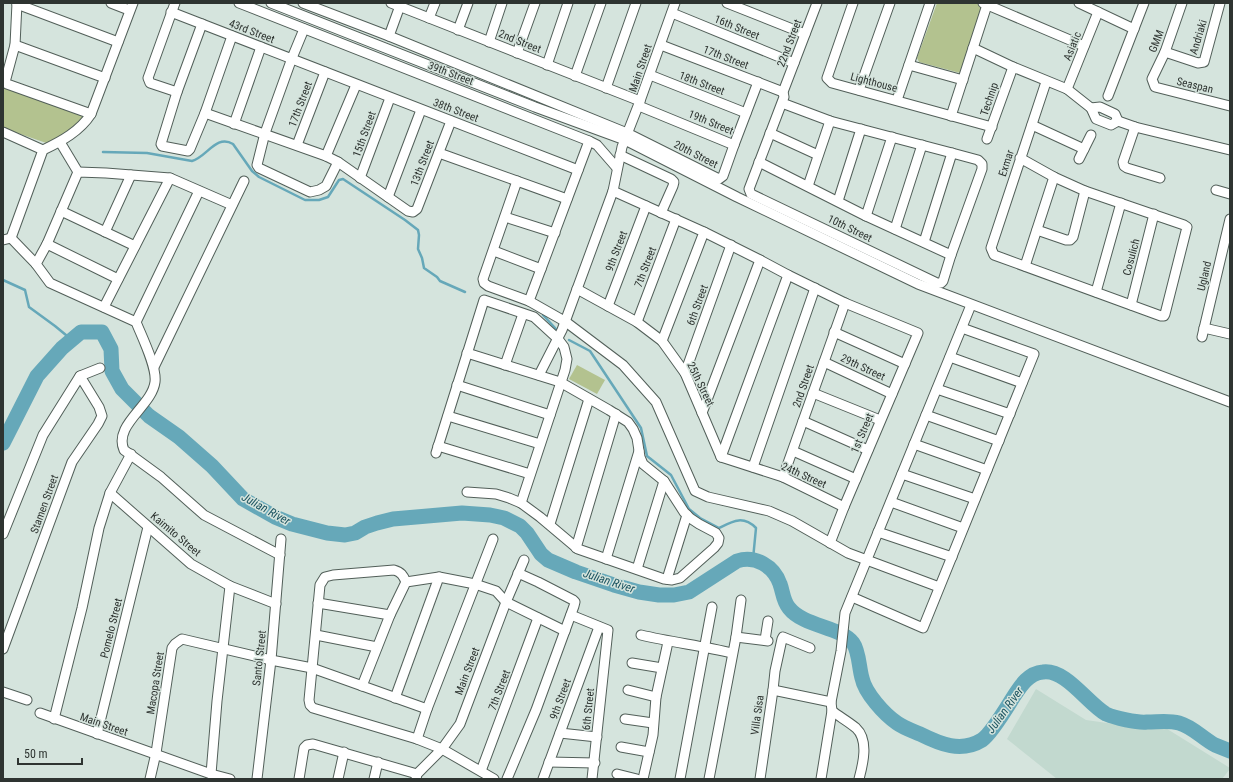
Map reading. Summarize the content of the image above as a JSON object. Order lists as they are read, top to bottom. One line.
{"streets":{"street":["16th Street","43rd Street","Andriaki","2nd Street","GMM","22nd Street","Asiatic","17th Street","Main Street","39th Street","Lighthouse","18th Street","Seaspan","Technip","38th Street","19th Street","15th Street","20th Street","13th Street","Exmar","10th Street","9th Street","Cosulich","7th Street","Ugland","6th Street","29th Street","25th Street","1st Street","24th Street","Stamen Street","Kaimito Street","Pomelo Street","Santol Street","Macopa Street","Villa Sisa"]},"crossings":[["16th Street","22nd Street"],["16th Street","Main Street"],["43rd Street","17th Street"],["43rd Street","38th Street"],["Andriaki","GMM"],["2nd Street","Main Street"],["2nd Street","19th Street"],["2nd Street","29th Street"],["2nd Street","1st Street"],["2nd Street","24th Street"],["GMM","Seaspan"],["22nd Street","17th Street"],["22nd Street","10th Street"],["17th Street","Main Street"],["17th Street","38th Street"],["17th Street","19th Street"],["Main Street","18th Street"],["Main Street","19th Street"],["Main Street","20th Street"],["Main Street","25th Street"],["Main Street","Pomelo Street"],["Main Street","Macopa Street"],["Lighthouse","Technip"],["18th Street","19th Street"],["38th Street","15th Street"],["38th Street","13th Street"],["19th Street","20th Street"],["9th Street","6th Street"],["9th Street","25th Street"],["7th Street","25th Street"],["6th Street","25th Street"],["29th Street","1st Street"],["1st Street","24th Street"],["Kaimito Street","Pomelo Street"],["Kaimito Street","Santol Street"],["Santol Street","Macopa Street"]],"water":["Julian River"],"scale_bar":"50 m"}
